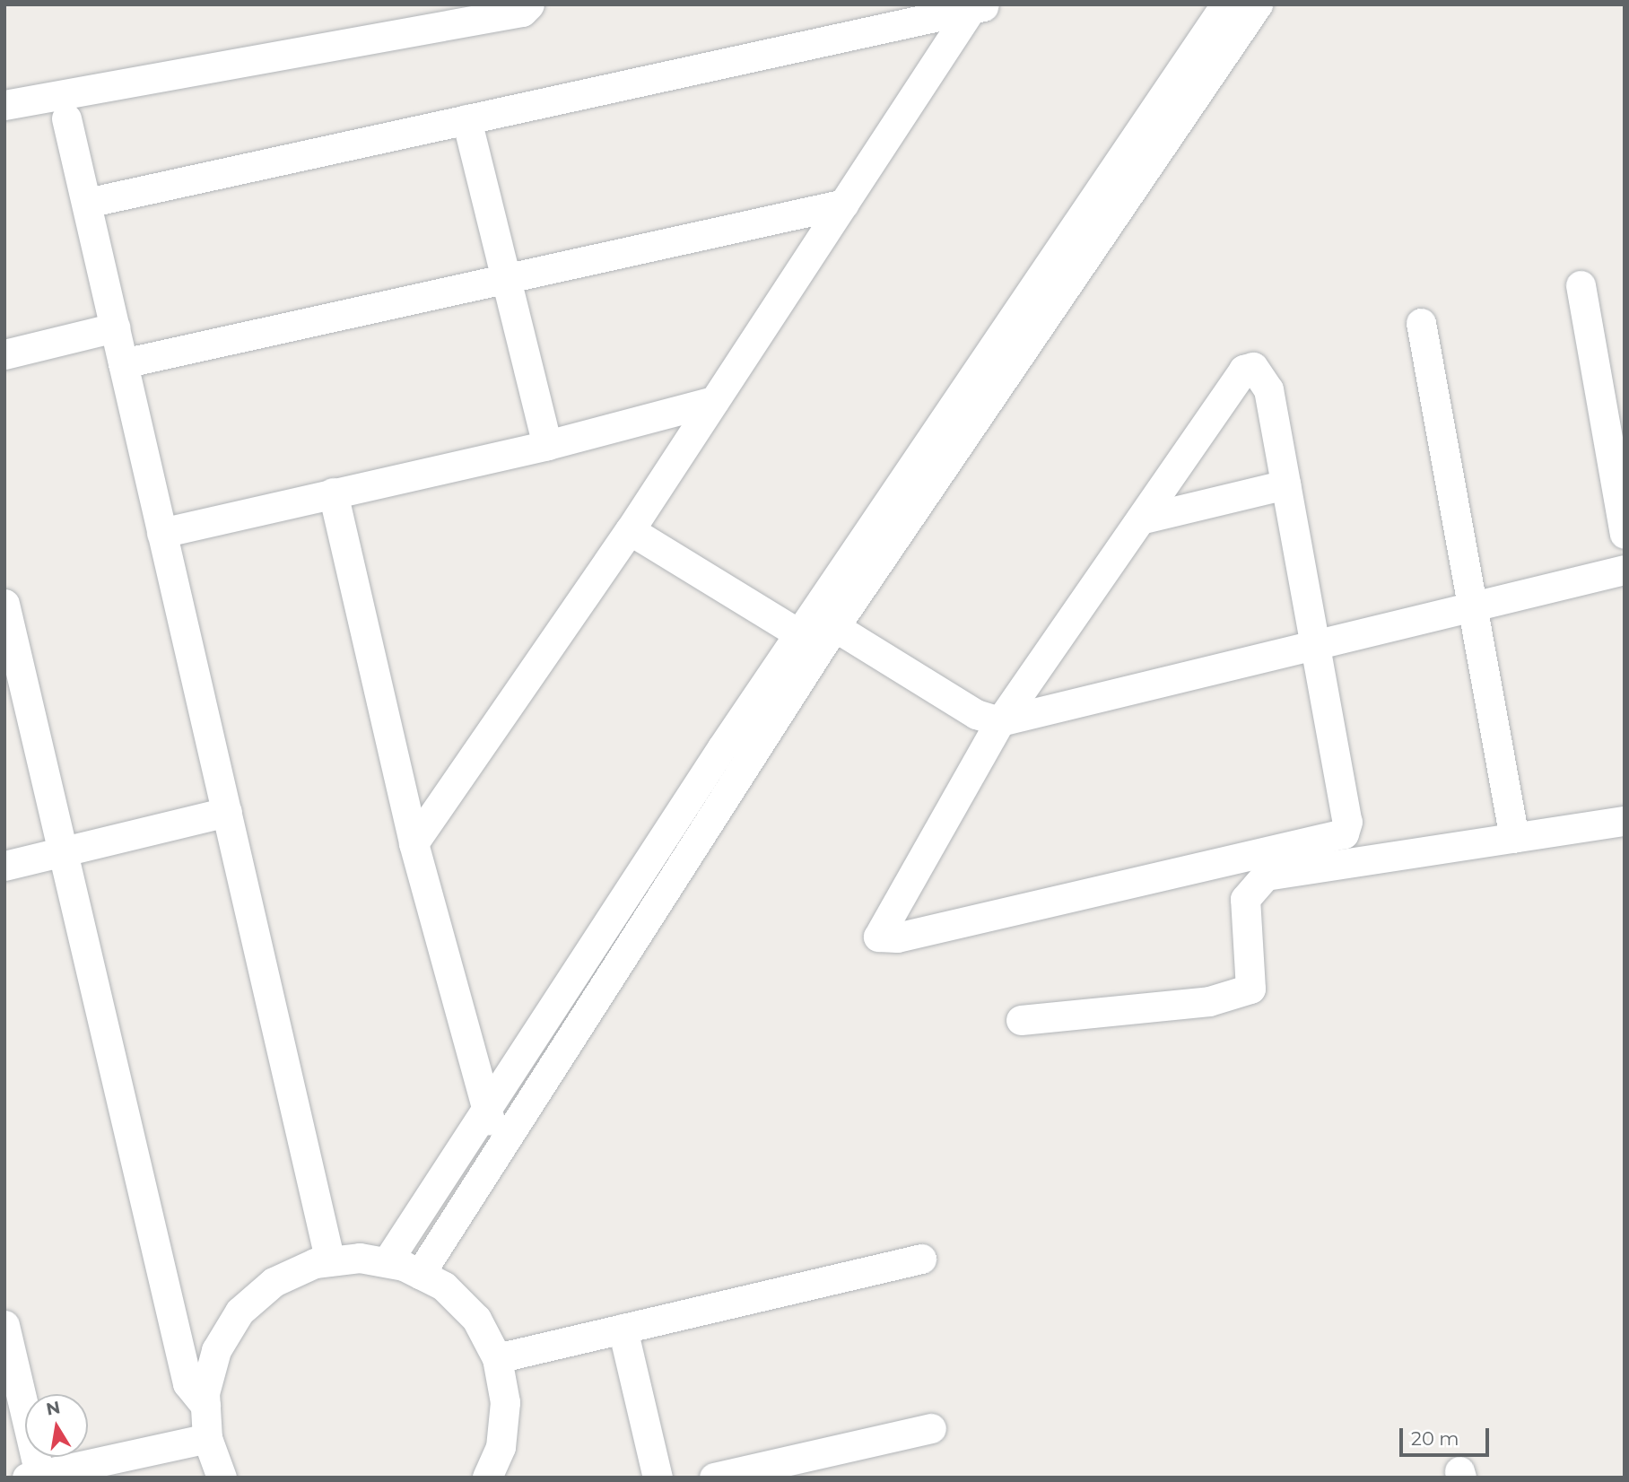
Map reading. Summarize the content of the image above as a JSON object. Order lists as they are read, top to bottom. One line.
{"scale_bar":"20 m","north":"top"}
